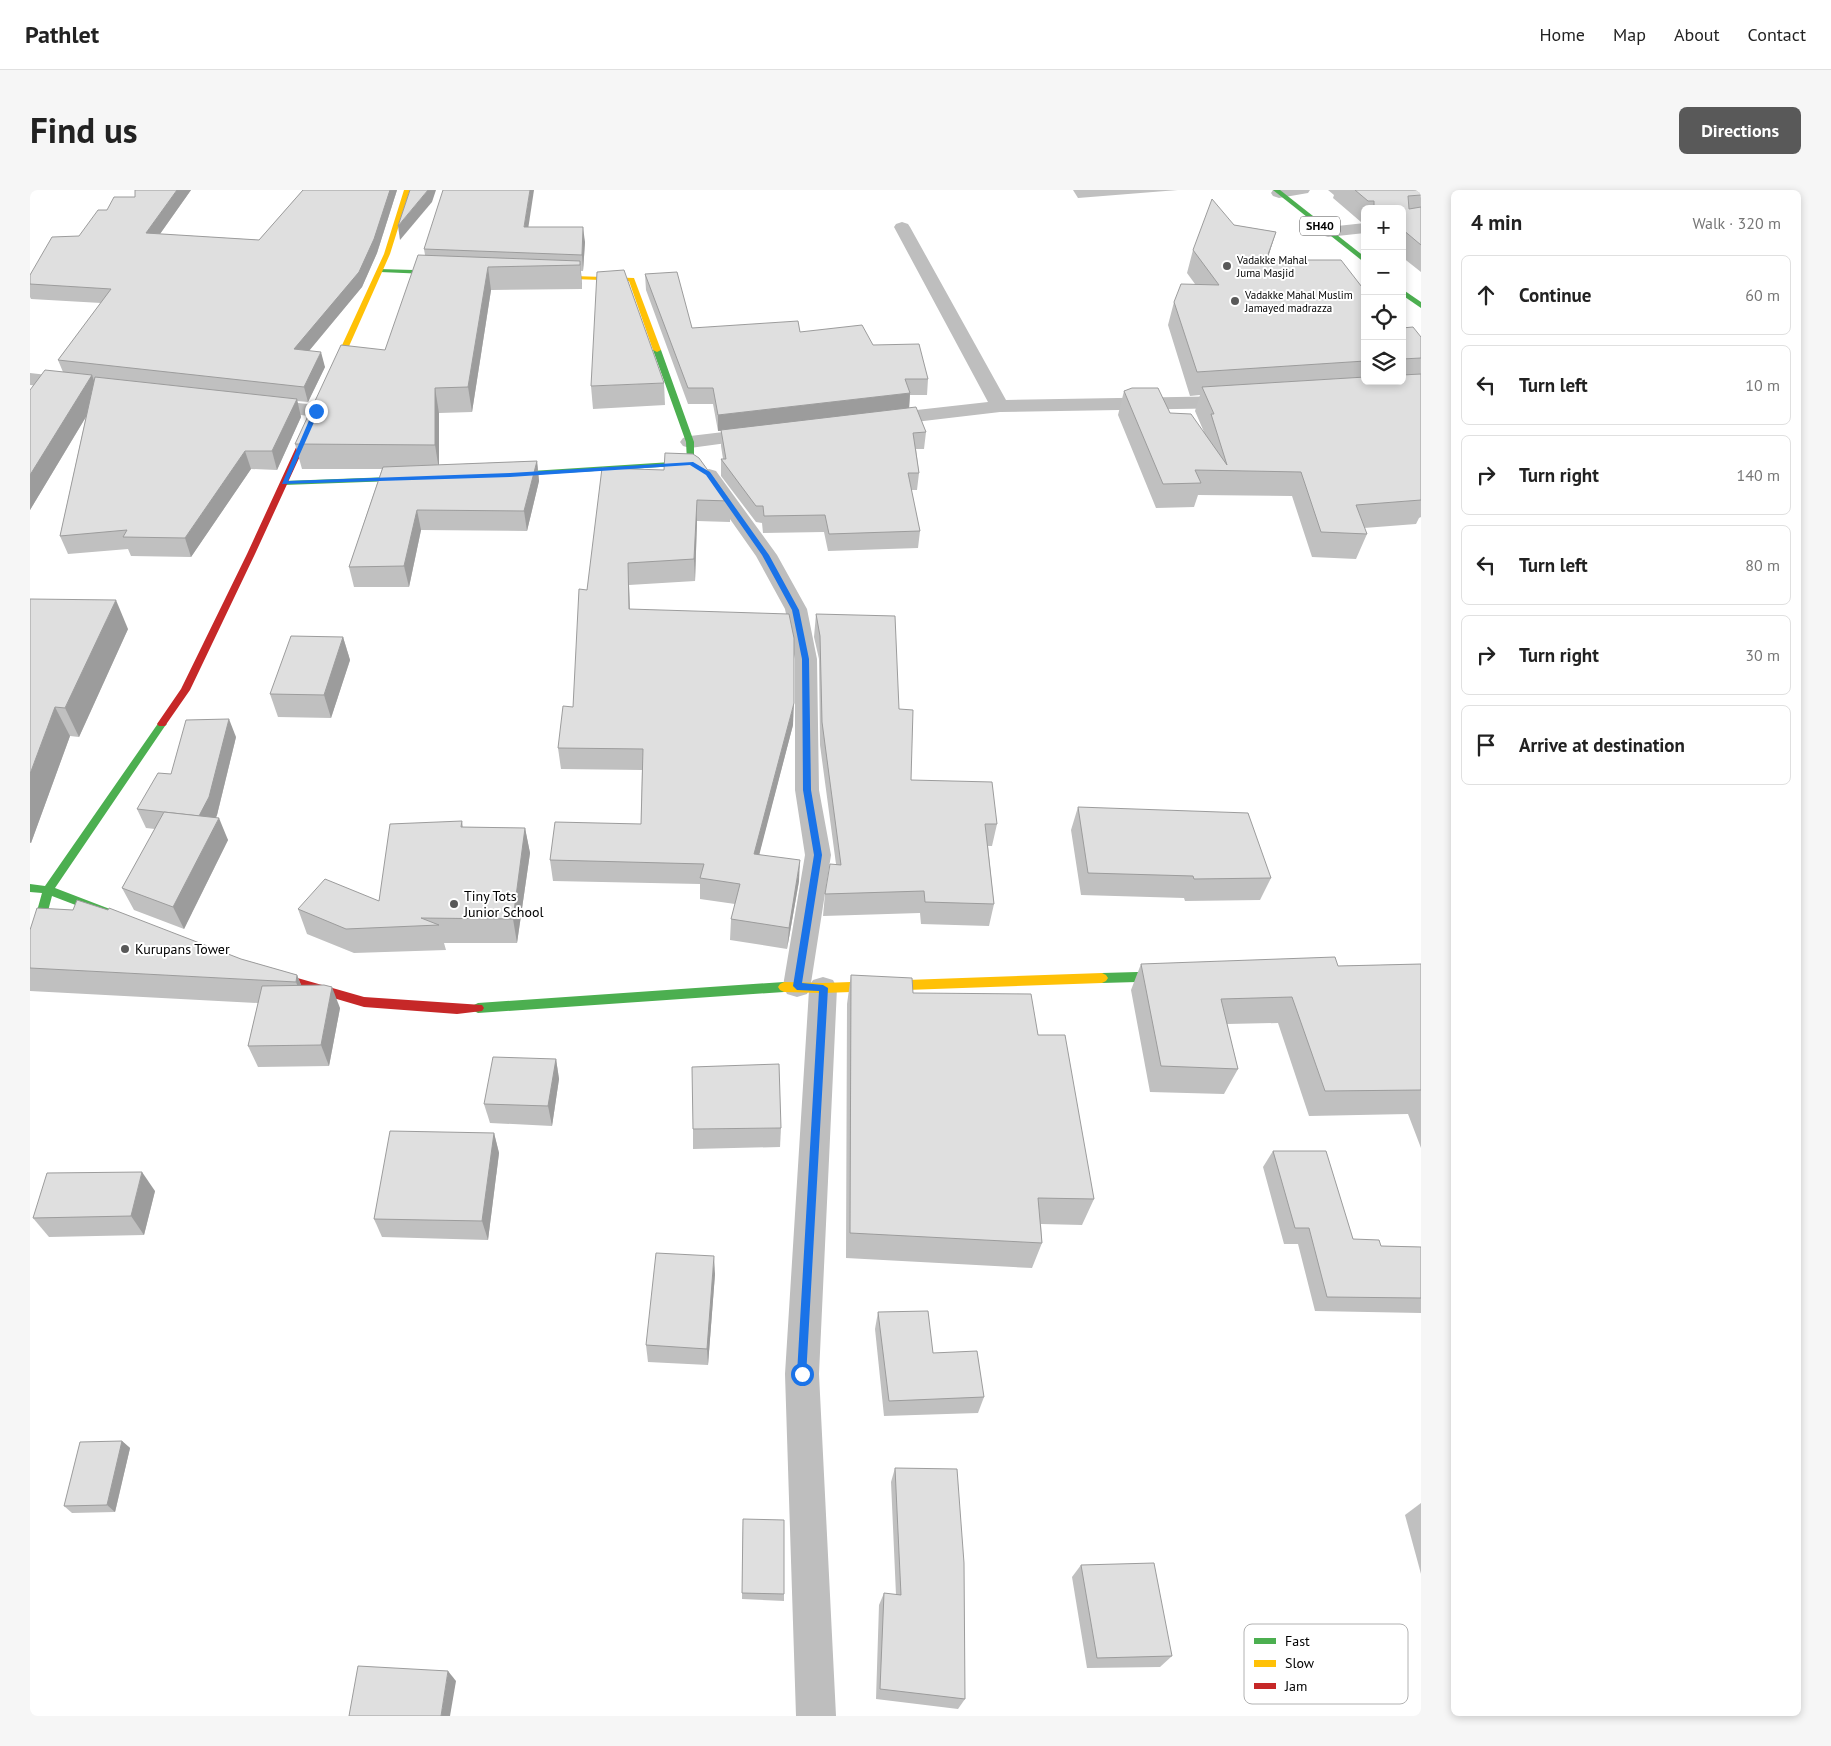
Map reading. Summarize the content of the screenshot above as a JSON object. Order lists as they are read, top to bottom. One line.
{"streets":{"street":["SH40"]},"places":["Vadakke Mahal Juma Masjid","Vadakke Mahal Muslim Jamayed madrazza","Tiny Tots Junior School","Kurupans Tower"],"legend":["Fast","Slow","Jam"],"page":{"header":"Pathlet","nav":["Home","Map","About","Contact"],"title":"Find us","buttons":"Directions","heading":["4 min","Walk · 320 m"],"map_buttons":["+","−"],"list":[["Continue","60 m"],["Turn left","10 m"],["Turn right","140 m"],["Turn left","80 m"],["Turn right","30 m"],"Arrive at destination"]}}
